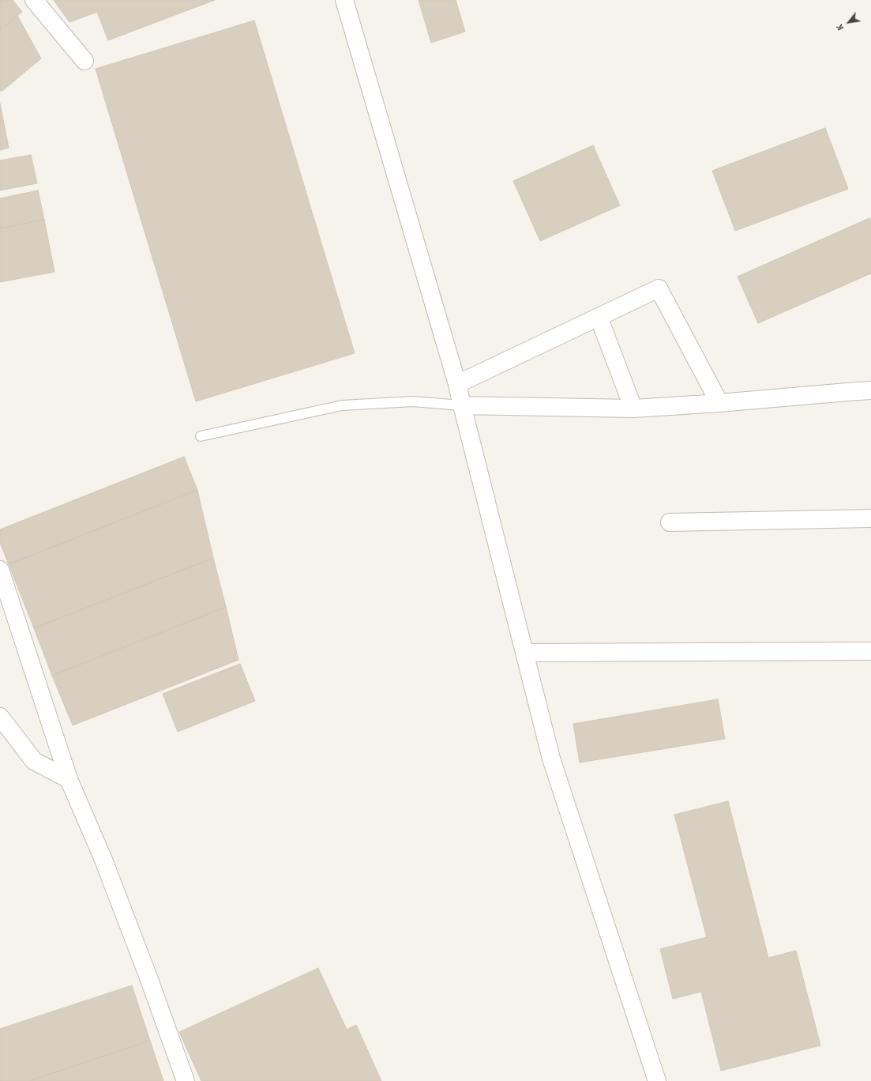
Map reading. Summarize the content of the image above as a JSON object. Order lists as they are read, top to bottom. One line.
{"north":"bottom left"}
